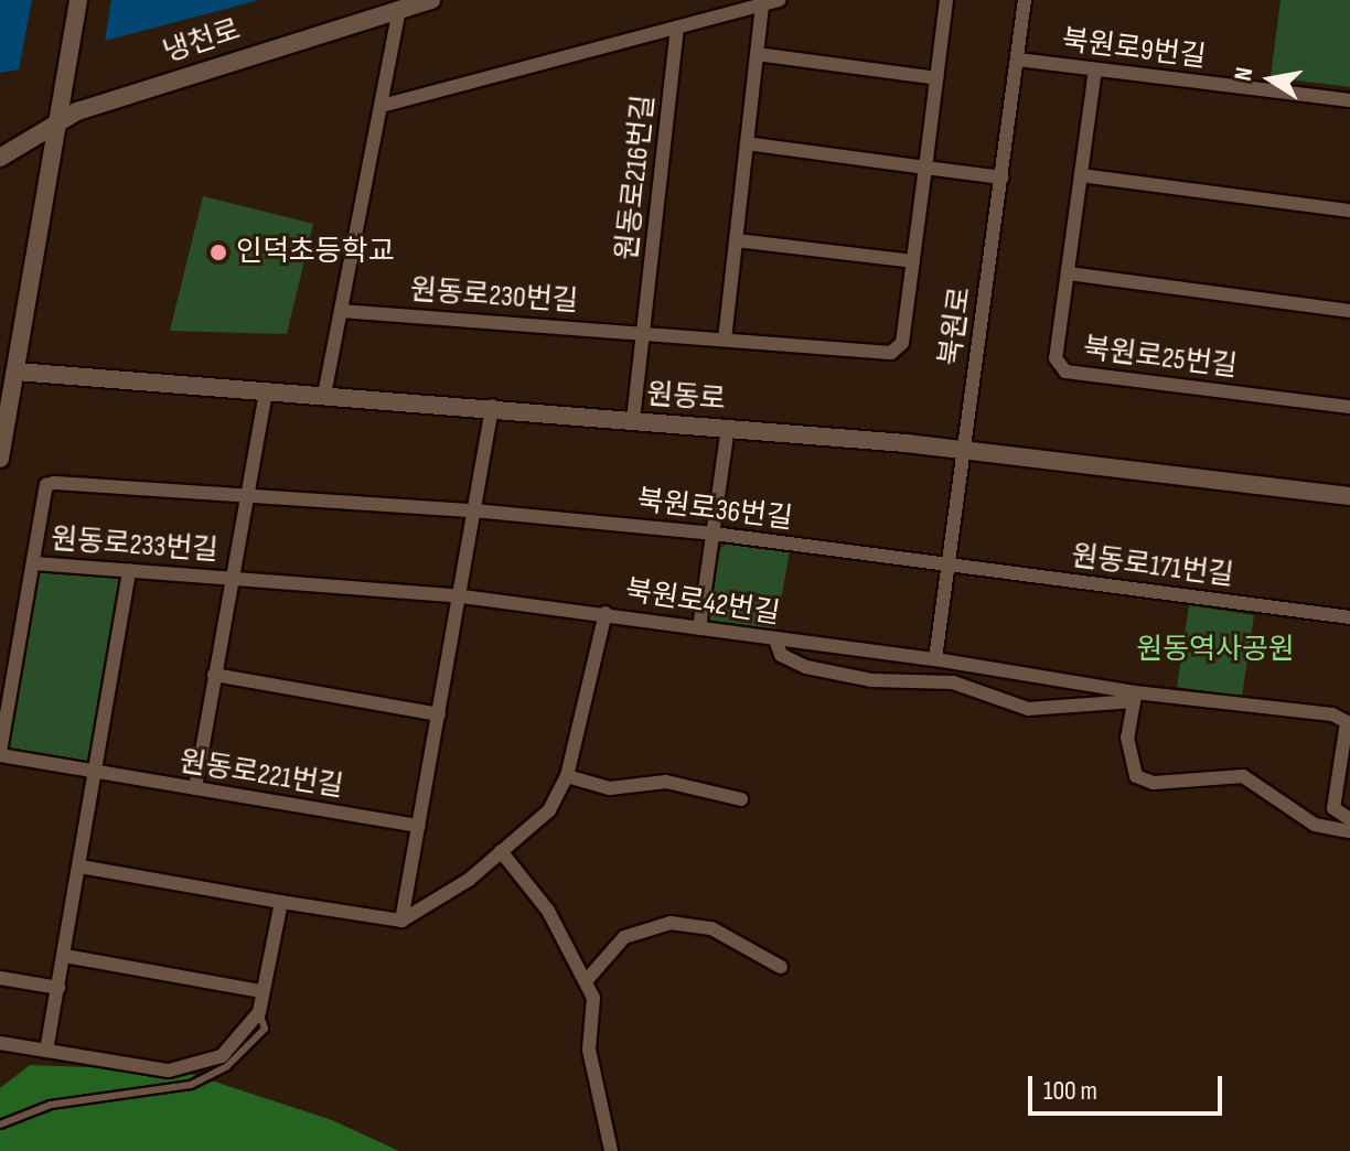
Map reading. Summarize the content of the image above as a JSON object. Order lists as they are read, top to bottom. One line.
{"streets":{"street":["냉천로","북원로9번길","원동로216번길","원동로230번길","북원로","북원로25번길","원동로","북원로36번길","원동로233번길","원동로171번길","북원로42번길","원동로221번길"]},"crossings":[["북원로9번길","북원로"],["북원로9번길","북원로25번길"],["원동로216번길","원동로230번길"],["원동로216번길","원동로"],["북원로","원동로"],["북원로","북원로36번길"],["북원로","원동로171번길"],["북원로","북원로42번길"],["원동로","원동로233번길"],["북원로36번길","원동로171번길"],["원동로233번길","원동로221번길"]],"parks":["원동역사공원"],"places":["인덕초등학교"],"scale_bar":"100 m","north":"left"}
